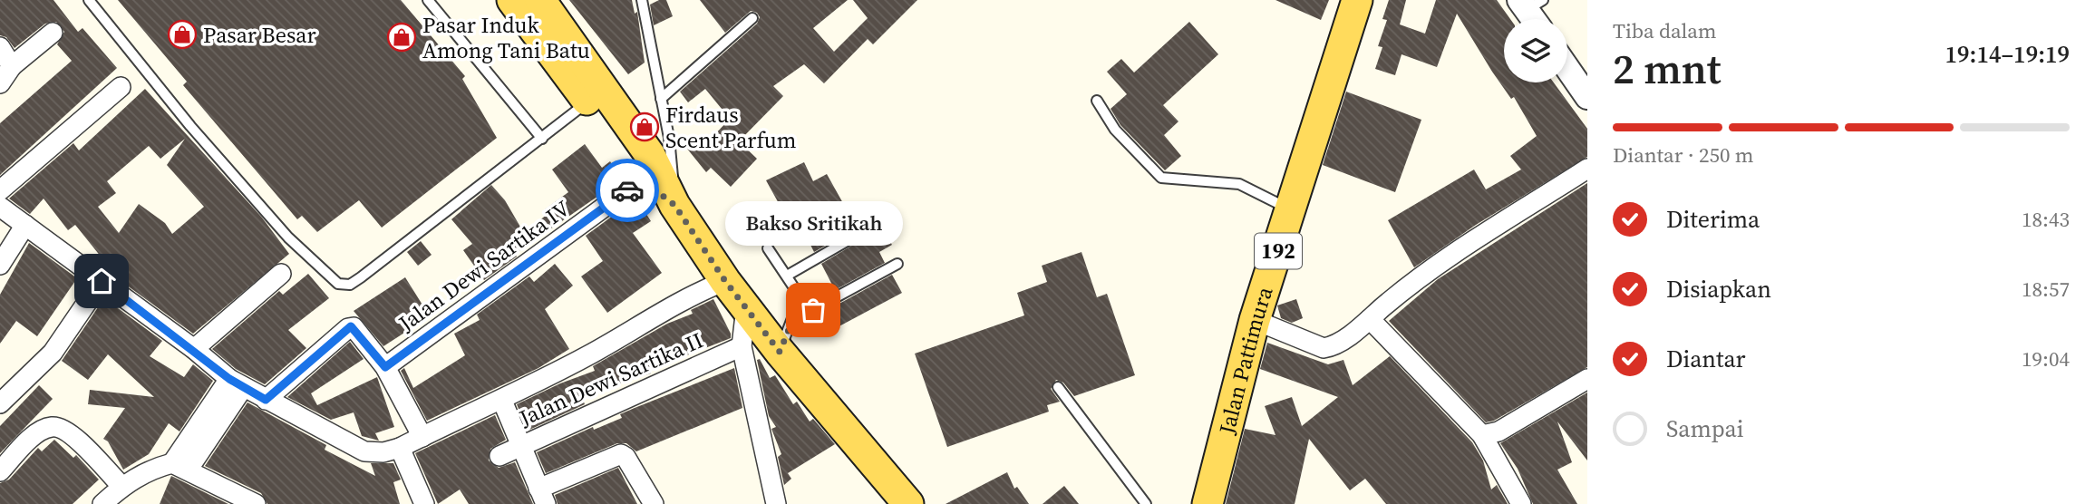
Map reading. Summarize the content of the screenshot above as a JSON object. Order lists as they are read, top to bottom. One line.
{"streets":{"main road":["192","Jalan Pattimura"],"street":["Jalan Dewi Sartika IV","Jalan Dewi Sartika II"]},"places":{"shop":["Pasar Besar","Pasar Induk Among Tani Batu","Firdaus Scent Parfum"],"other":["Bakso Sritikah"]},"page":{"heading":["2 mnt","Tiba dalam","19:14–19:19"],"bar":"Diantar · 250 m","list":[["Diterima","18:43"],["Disiapkan","18:57"],["Diantar","19:04"],"Sampai"],"bubble":"Bakso Sritikah"}}
